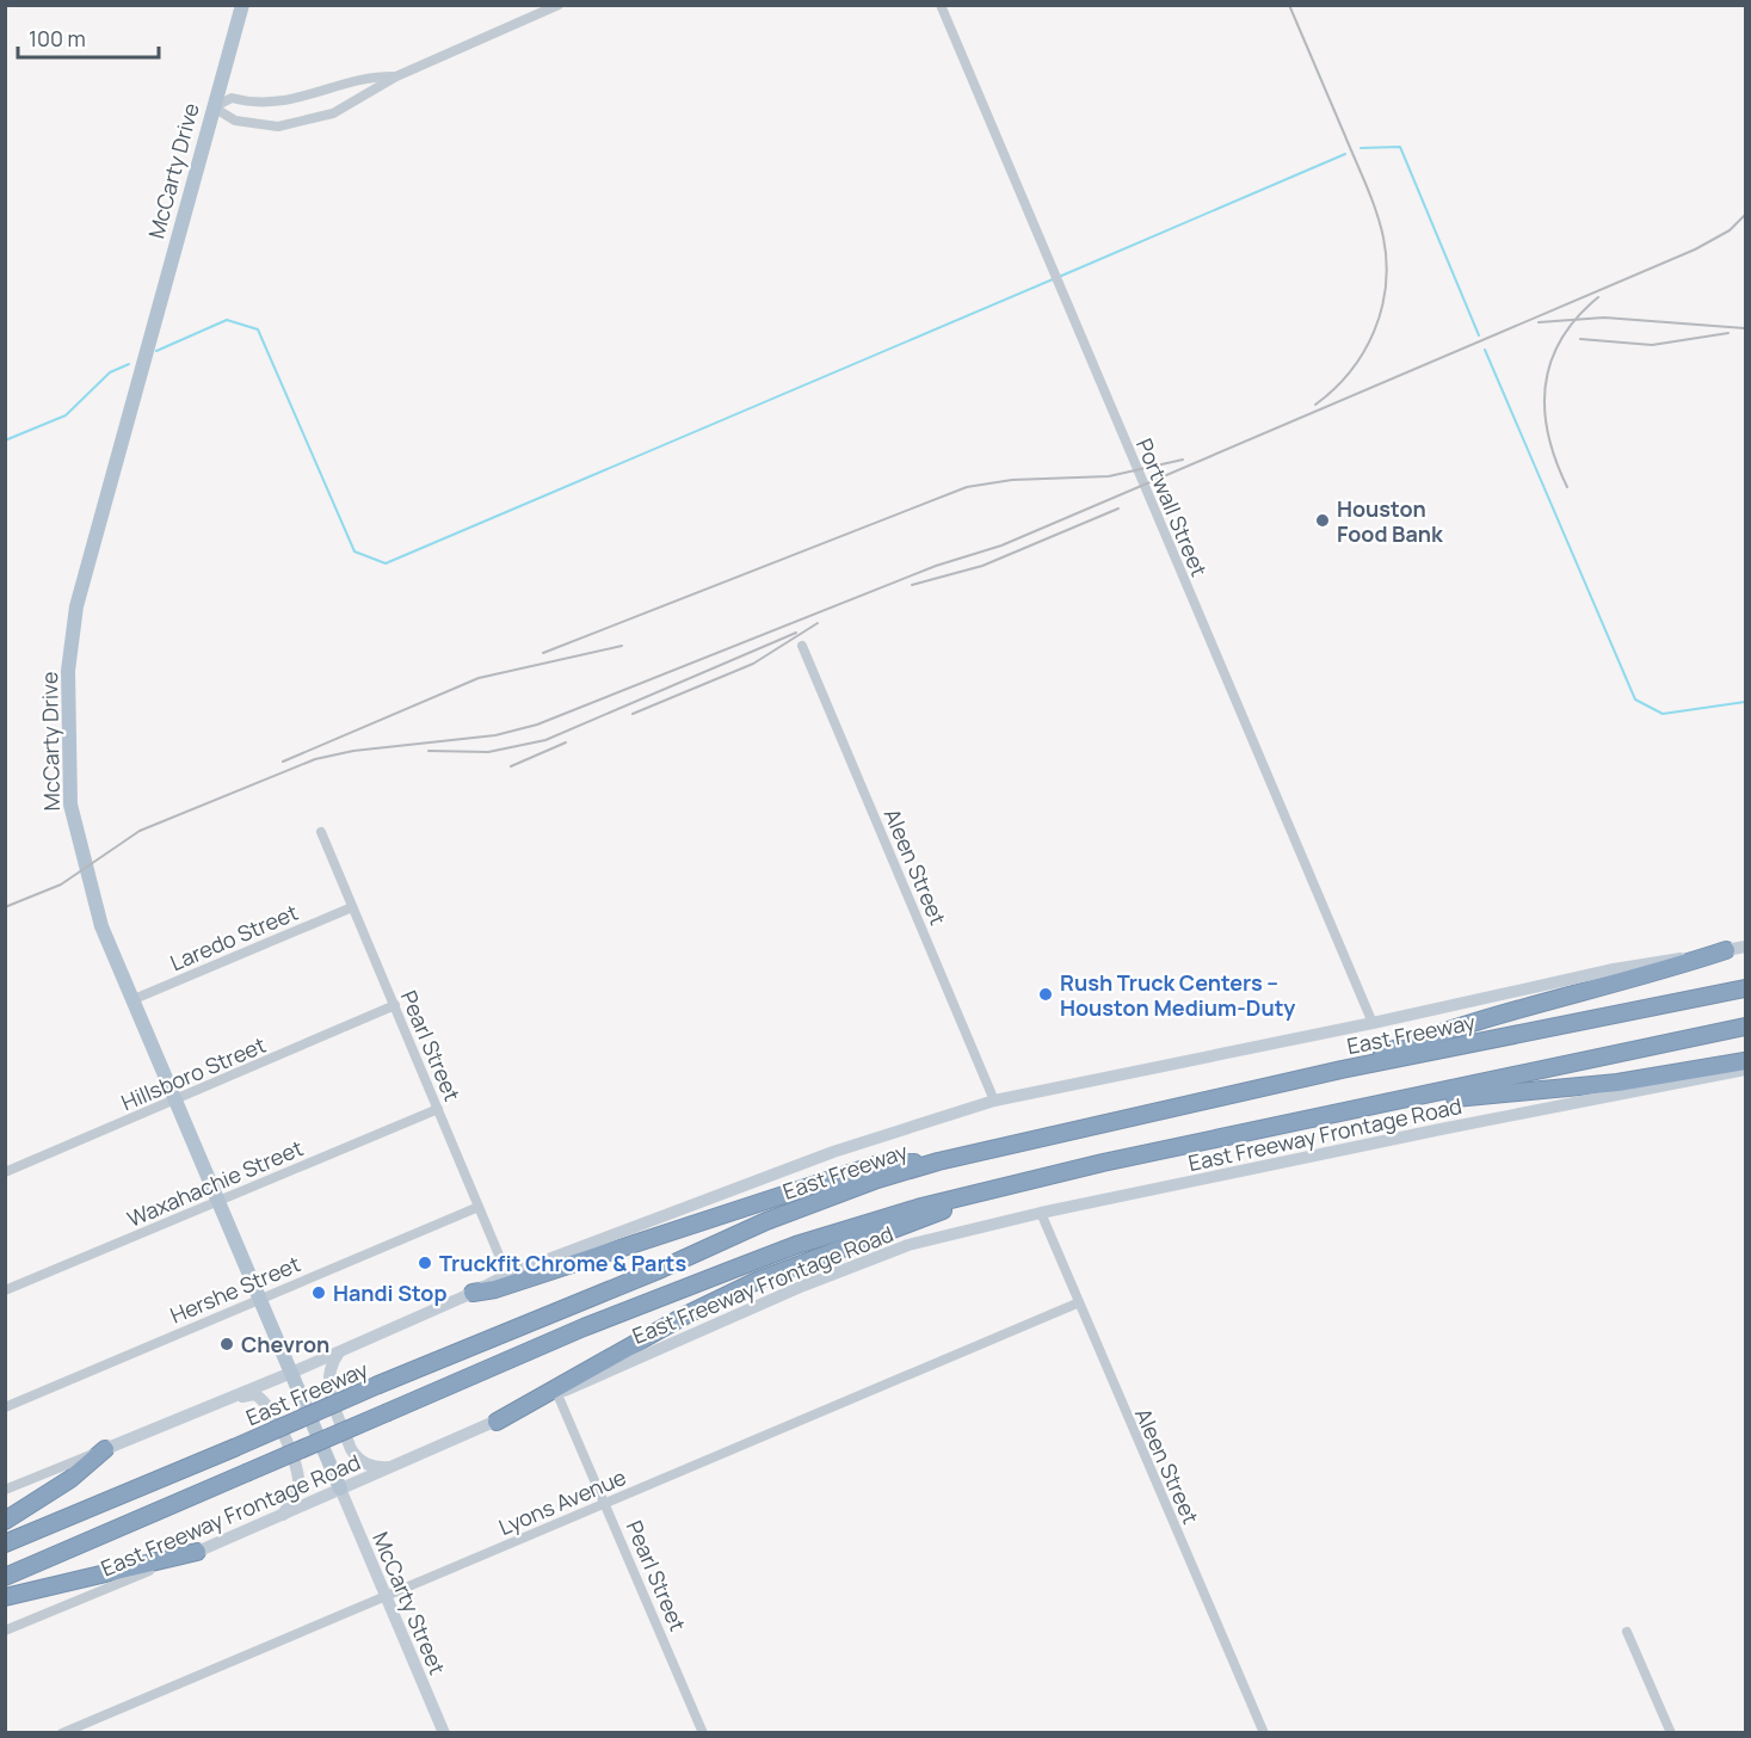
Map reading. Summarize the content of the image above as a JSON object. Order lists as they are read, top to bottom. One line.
{"streets":{"highway":["East Freeway"],"main road":["McCarty Drive","East Freeway Frontage Road","McCarty Street"],"street":["Portwall Street","Aleen Street","Laredo Street","Pearl Street","Hillsboro Street","Waxahachie Street","Hershe Street","Lyons Avenue"]},"crossings":[["McCarty Drive","Laredo Street"],["McCarty Drive","Hillsboro Street"],["McCarty Drive","East Freeway Frontage Road"],["McCarty Drive","Waxahachie Street"],["McCarty Drive","Hershe Street"],["McCarty Drive","McCarty Street"],["Aleen Street","East Freeway Frontage Road"],["Aleen Street","Lyons Avenue"],["Laredo Street","Pearl Street"],["Pearl Street","Hillsboro Street"],["Pearl Street","East Freeway Frontage Road"],["Pearl Street","Waxahachie Street"],["Pearl Street","Hershe Street"],["Pearl Street","Lyons Avenue"],["East Freeway Frontage Road","McCarty Street"],["Lyons Avenue","McCarty Street"]],"places":["Houston Food Bank","Rush Truck Centers – Houston Medium-Duty","Truckfit Chrome & Parts","Handi Stop","Chevron"],"scale_bar":"100 m"}
